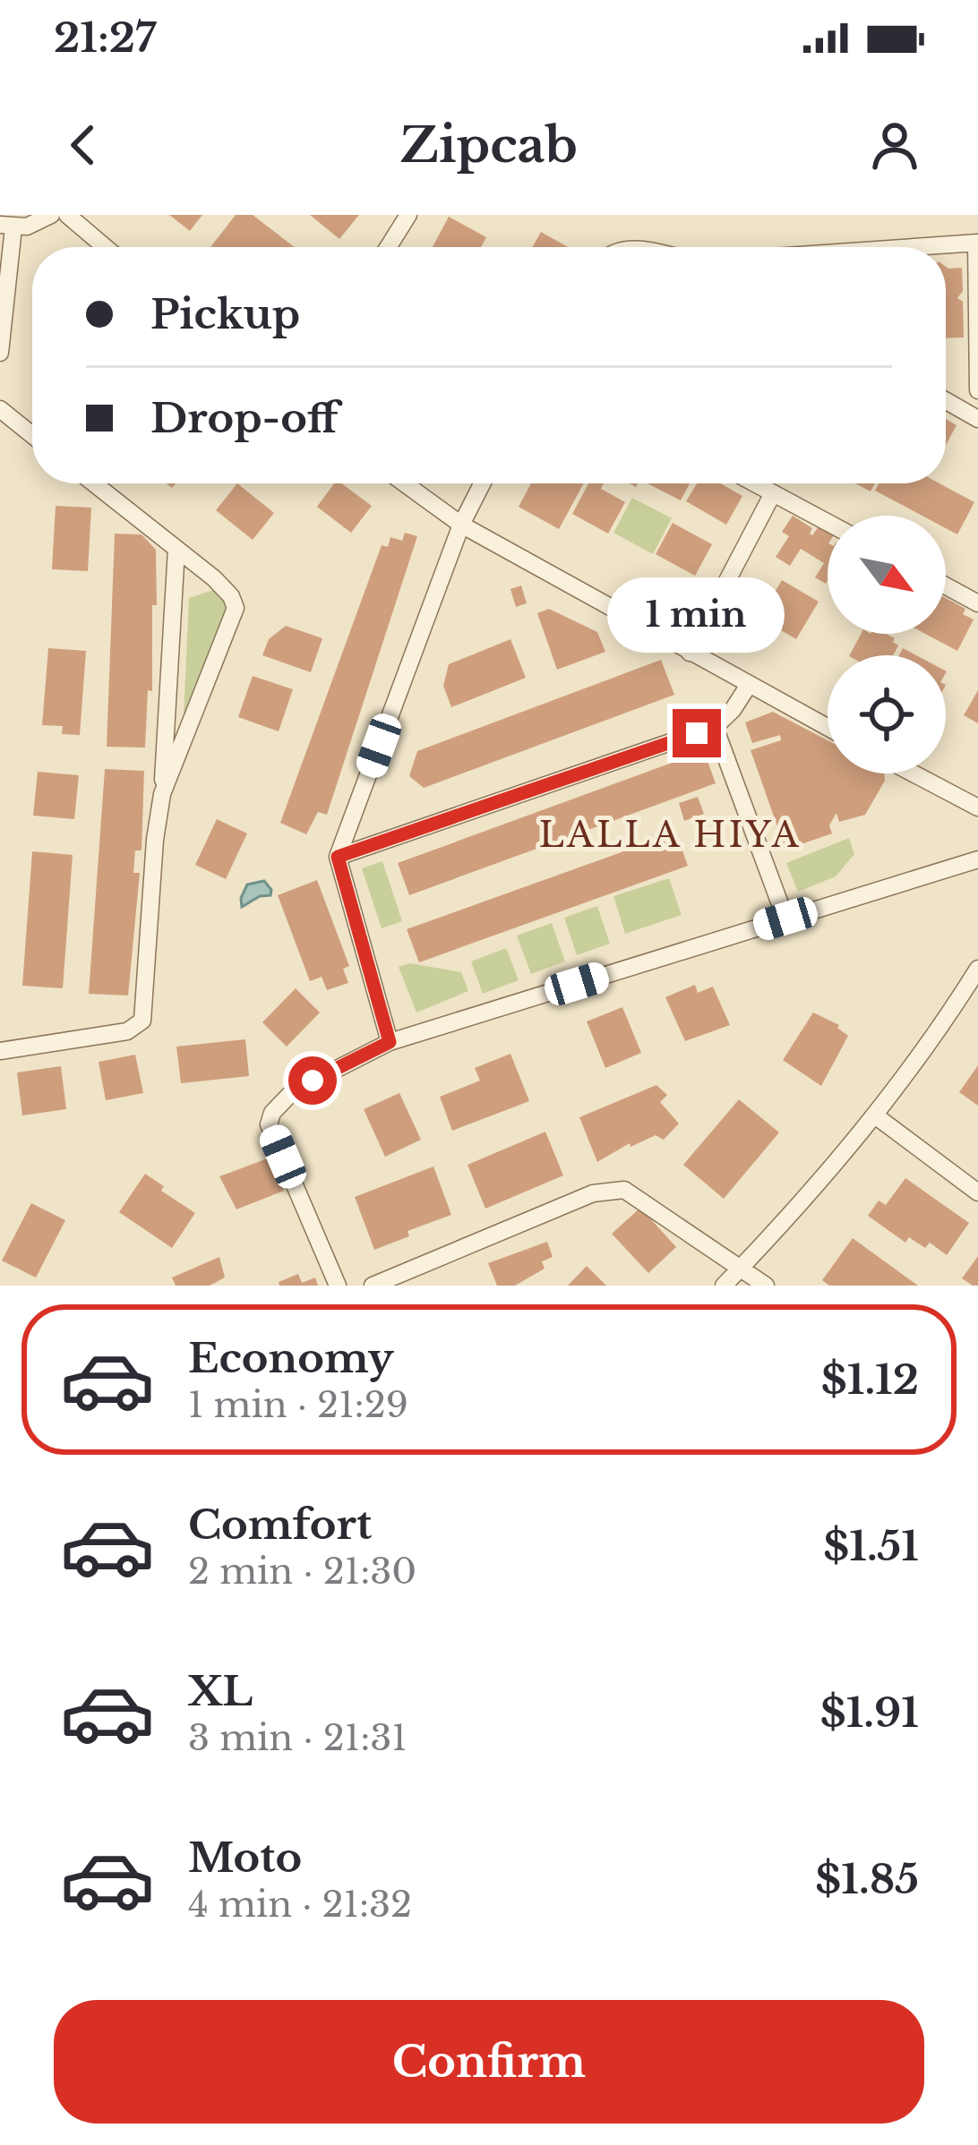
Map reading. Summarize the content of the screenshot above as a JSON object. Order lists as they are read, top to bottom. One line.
{"districts":["LALLA HIYA"],"north":"bottom right","page":{"status":"21:27","header":"Zipcab","banner":["Pickup","Drop-off"],"bubble":"1 min","list":[{"name":"Economy","note":"1 min · 21:29","value":"$1.12"},{"name":"Comfort","note":"2 min · 21:30","value":"$1.51"},{"name":"XL","note":"3 min · 21:31","value":"$1.91"},{"name":"Moto","note":"4 min · 21:32","value":"$1.85"}],"buttons":"Confirm"}}
